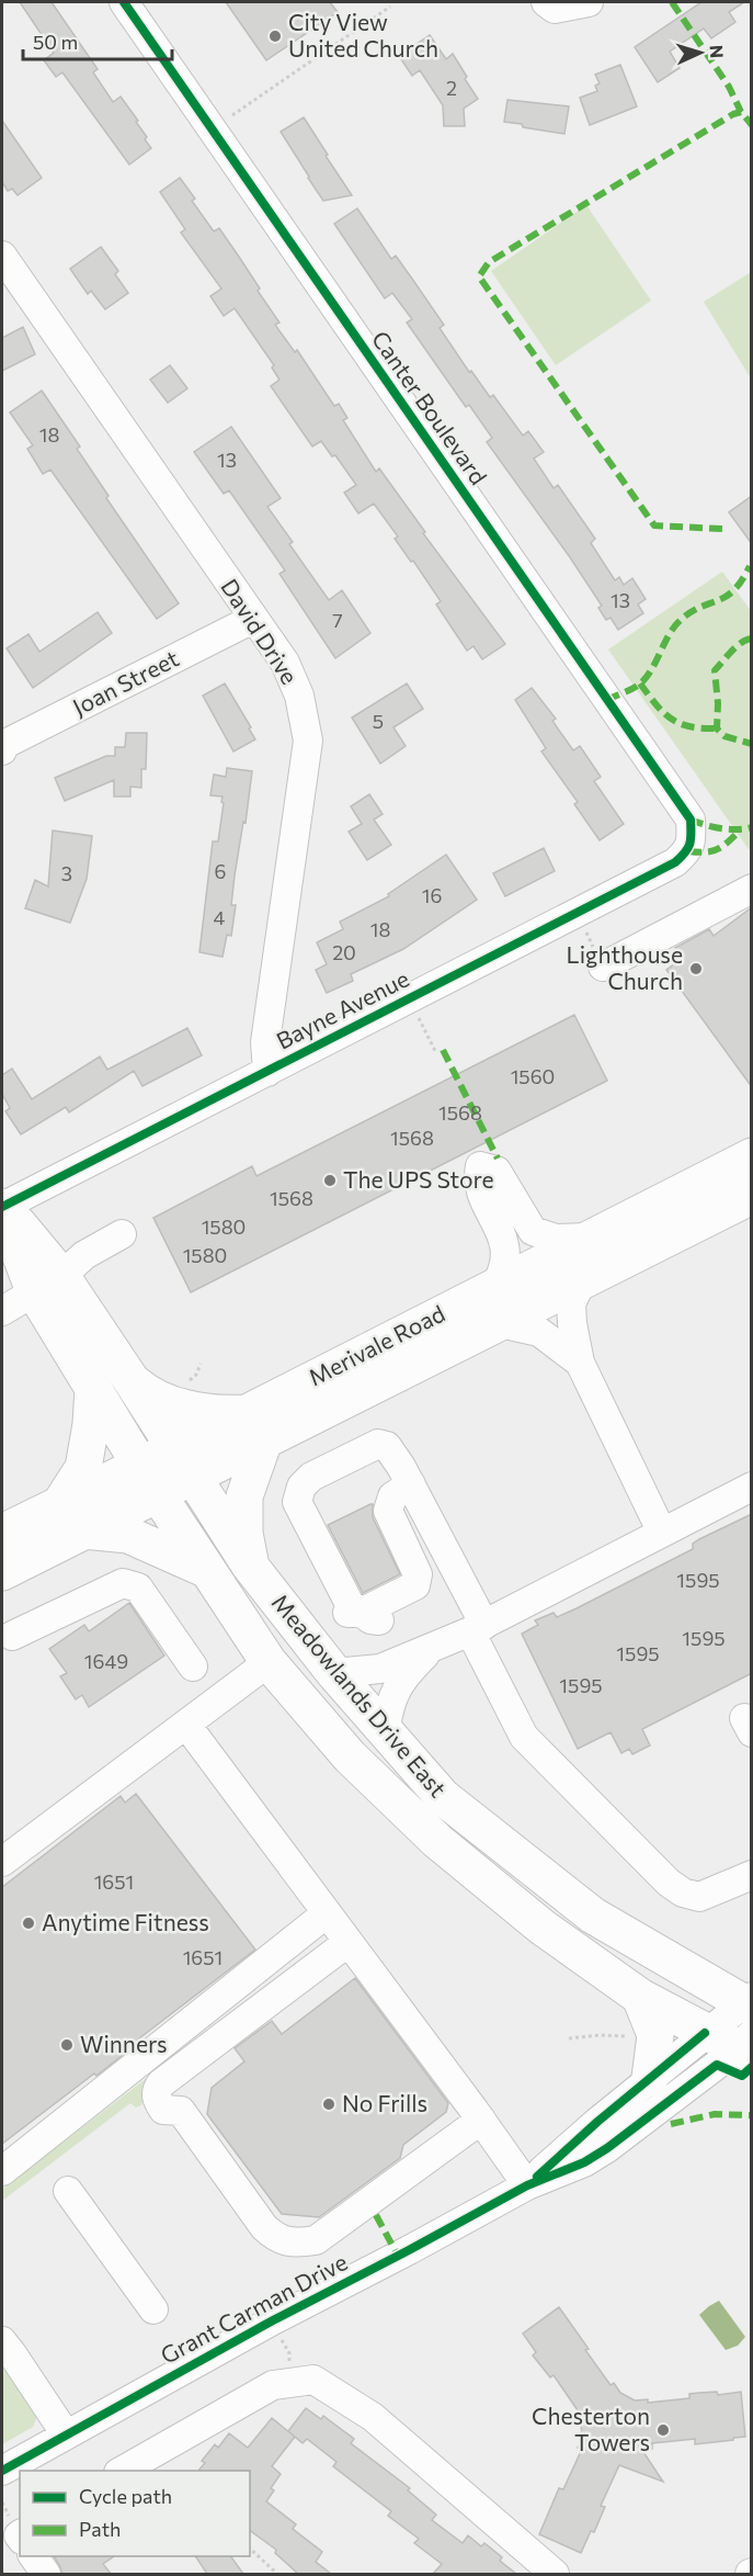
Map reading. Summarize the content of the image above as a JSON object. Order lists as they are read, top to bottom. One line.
{"streets":{"main road":["Merivale Road","Meadowlands Drive East"],"street":["Canter Boulevard","David Drive","Joan Street","Bayne Avenue","Grant Carman Drive"]},"crossings":[["Canter Boulevard","Bayne Avenue"],["David Drive","Joan Street"],["David Drive","Bayne Avenue"],["Merivale Road","Meadowlands Drive East"],["Meadowlands Drive East","Grant Carman Drive"]],"places":["City View United Church","Lighthouse Church","The UPS Store","Anytime Fitness","Winners","No Frills","Chesterton Towers"],"house_numbers":["2","18","13","13","7","5","6","3","16","4","18","20","1560","1568","1568","1568","1580","1580","1595","1595","1595","1649","1595","1651","1651"],"legend":["Cycle path","Path"],"scale_bar":"50 m","north":"right"}
